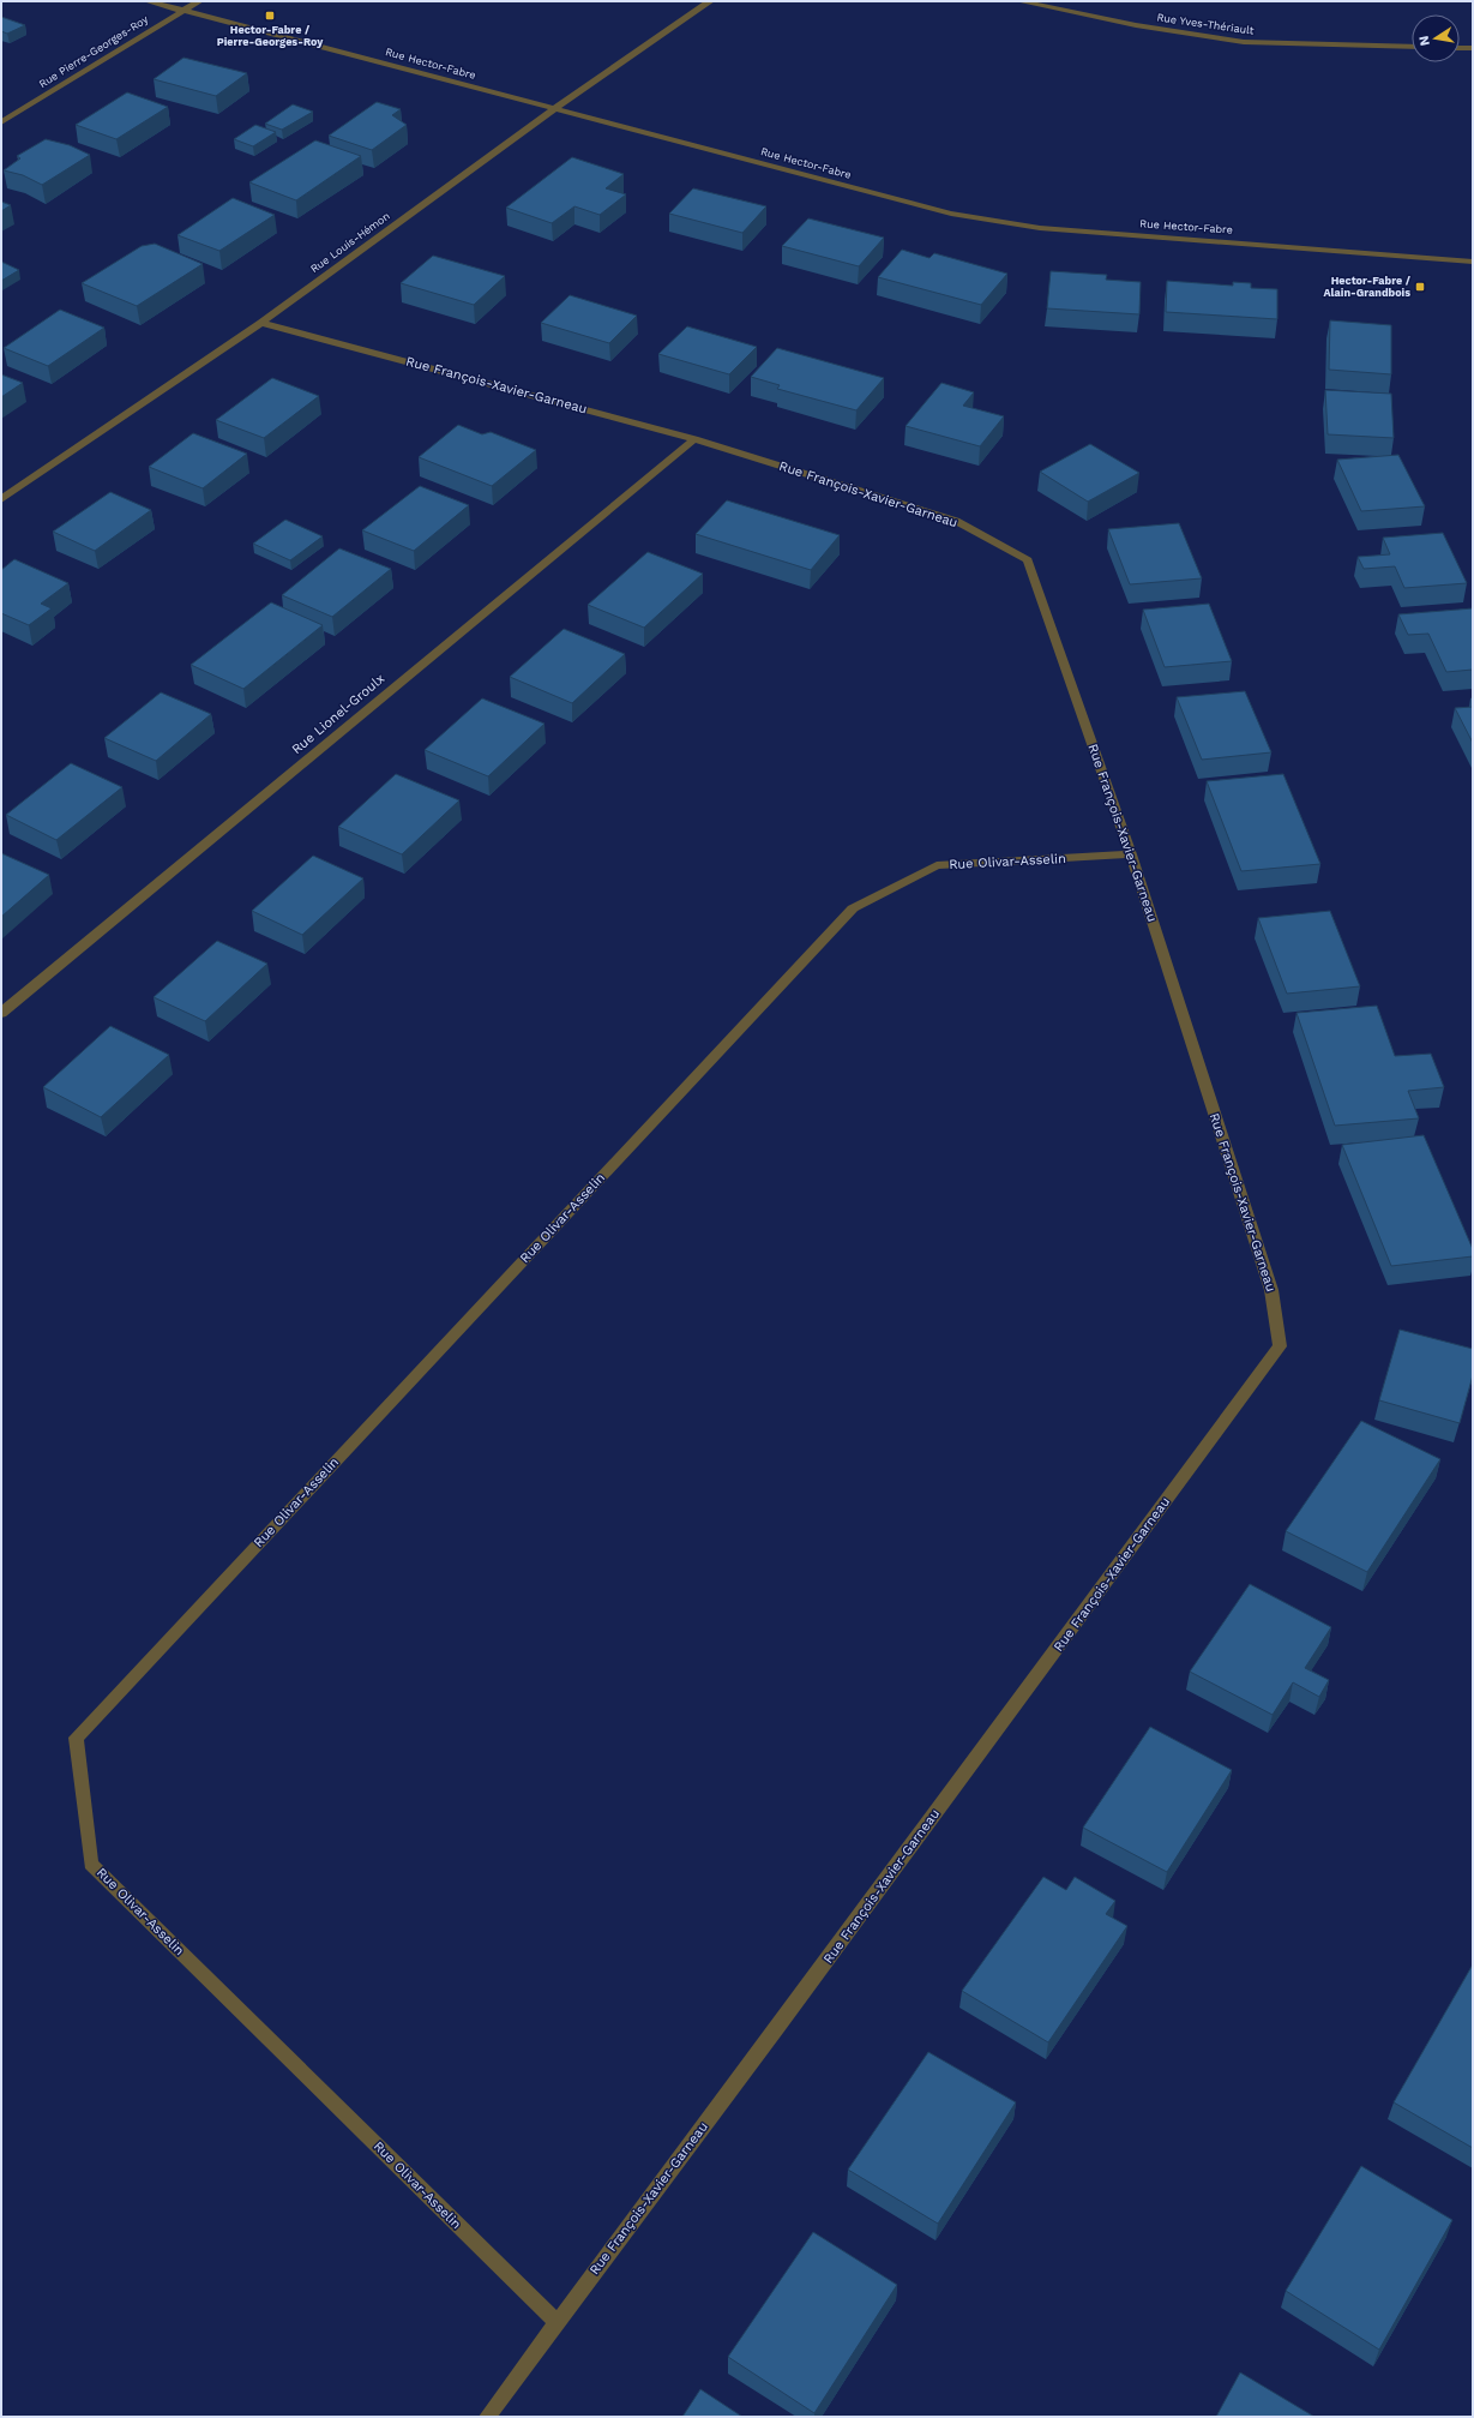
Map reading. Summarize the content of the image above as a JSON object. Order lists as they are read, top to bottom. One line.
{"streets":{"street":["Rue Yves-Thériault","Rue Pierre-Georges-Roy","Rue Hector-Fabre","Rue Louis-Hémon","Rue François-Xavier-Garneau","Rue Lionel-Groulx","Rue Olivar-Asselin"]},"crossings":[["Rue Pierre-Georges-Roy","Rue Hector-Fabre"],["Rue Hector-Fabre","Rue Louis-Hémon"],["Rue Louis-Hémon","Rue François-Xavier-Garneau"],["Rue François-Xavier-Garneau","Rue Lionel-Groulx"],["Rue François-Xavier-Garneau","Rue Olivar-Asselin"]],"places":{"transit":["Hector-Fabre / Pierre-Georges-Roy","Hector-Fabre / Alain-Grandbois"]},"north":"left"}
